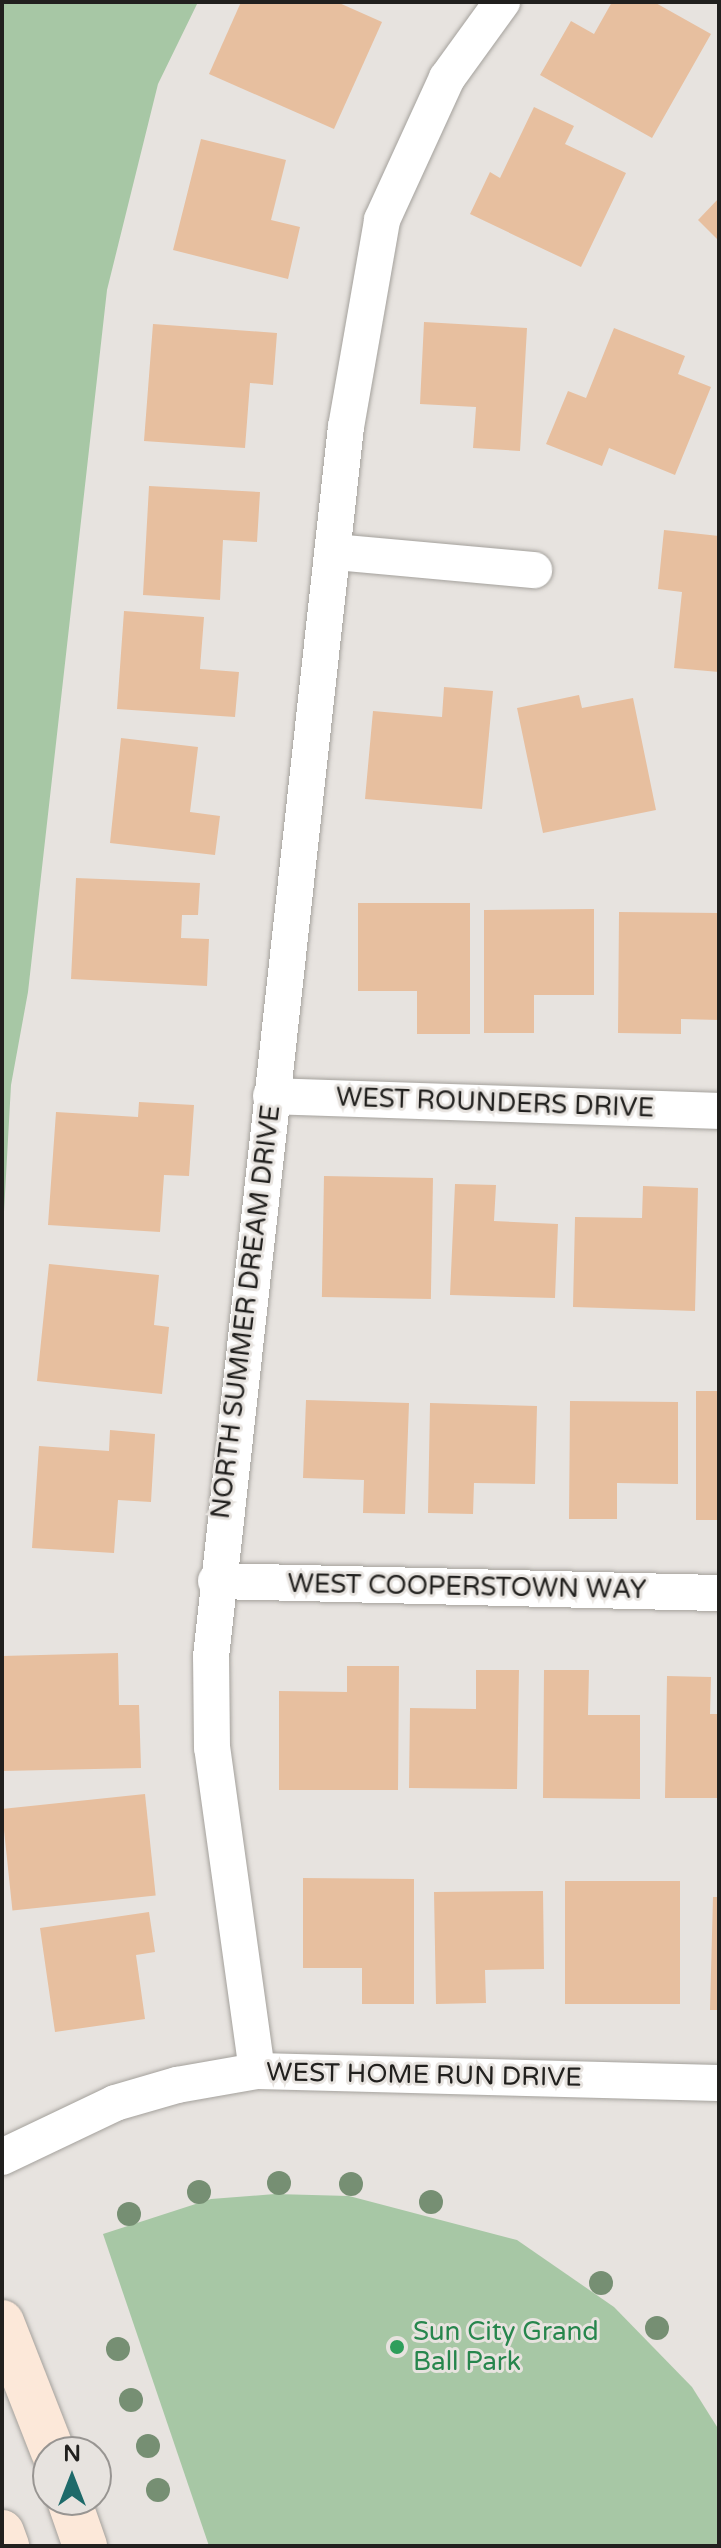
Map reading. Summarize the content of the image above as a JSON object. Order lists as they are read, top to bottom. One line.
{"streets":{"street":["WEST ROUNDERS DRIVE","NORTH SUMMER DREAM DRIVE","WEST COOPERSTOWN WAY","WEST HOME RUN DRIVE"]},"crossings":[["WEST ROUNDERS DRIVE","NORTH SUMMER DREAM DRIVE"],["NORTH SUMMER DREAM DRIVE","WEST COOPERSTOWN WAY"],["NORTH SUMMER DREAM DRIVE","WEST HOME RUN DRIVE"]],"places":["Sun City Grand Ball Park"],"north":"top"}
